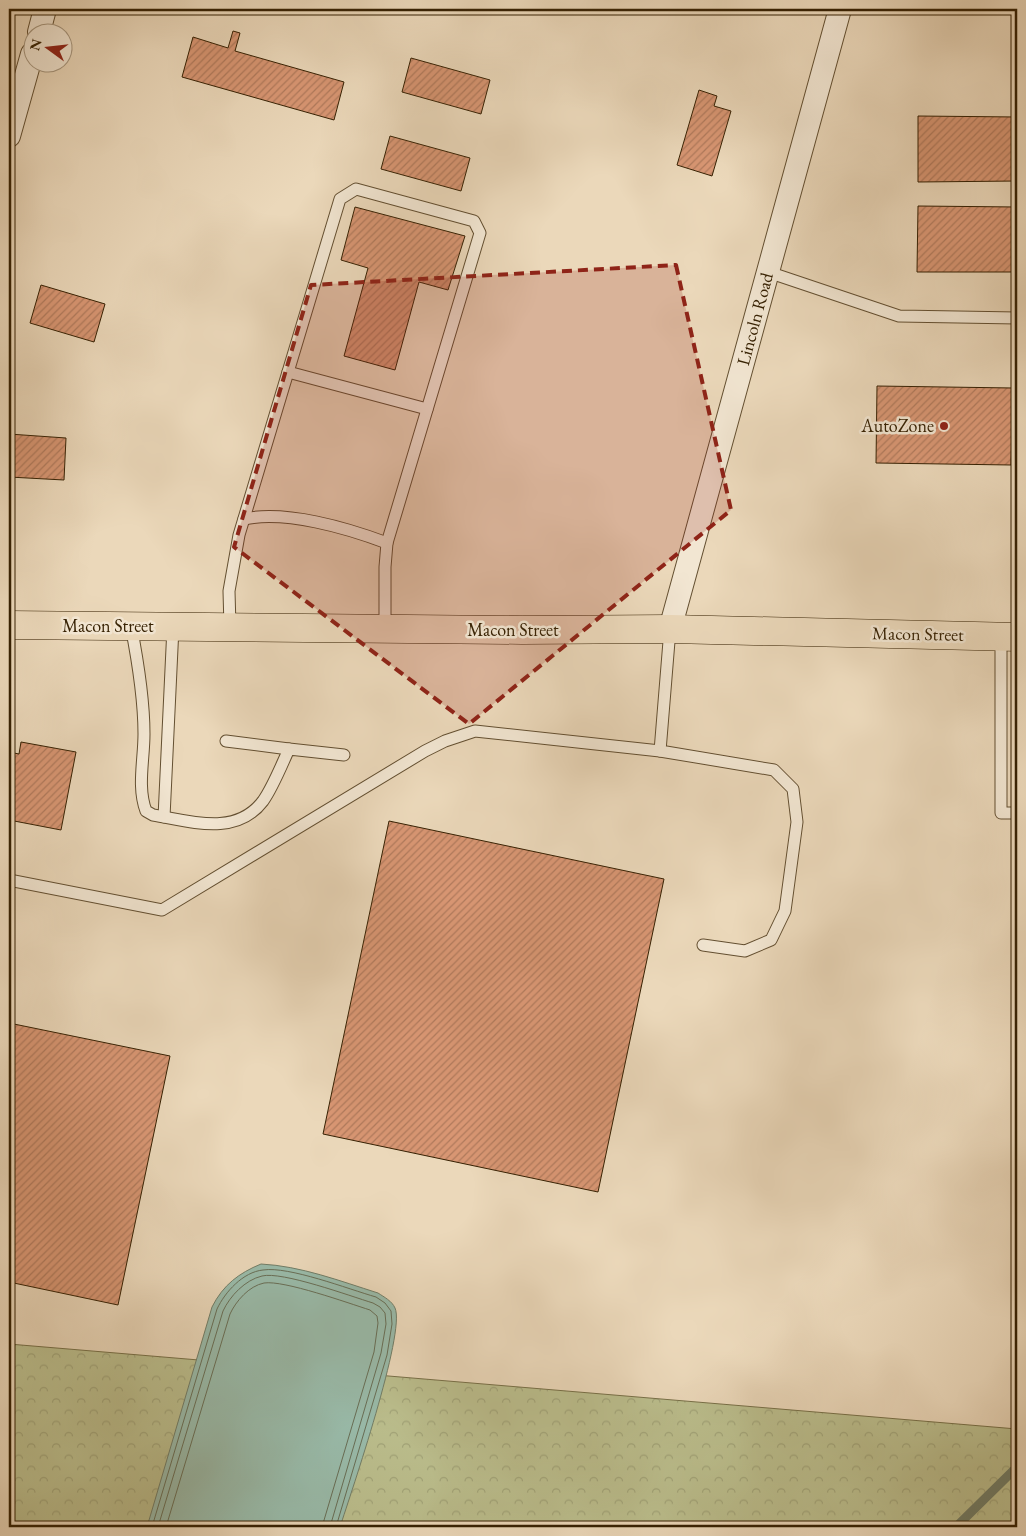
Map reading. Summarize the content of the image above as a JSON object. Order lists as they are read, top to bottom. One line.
{"streets":{"main road":["Macon Street"],"street":["Lincoln Road"]},"crossings":[["Lincoln Road","Macon Street"]],"places":["AutoZone"],"north":"left"}
